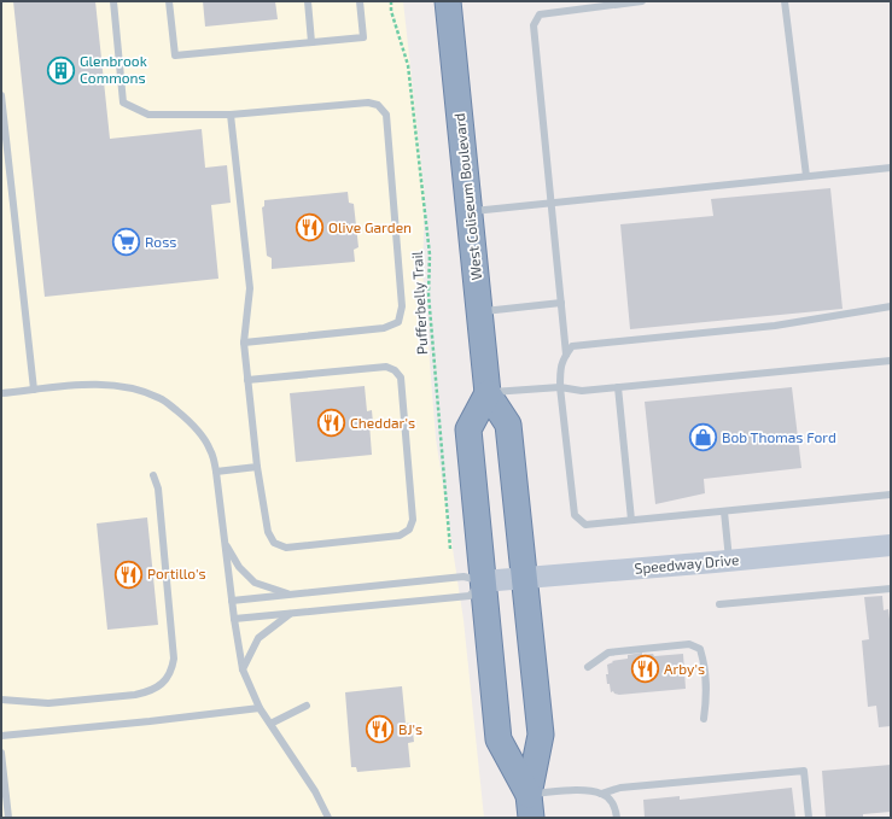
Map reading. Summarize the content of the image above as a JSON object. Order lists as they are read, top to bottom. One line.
{"streets":{"highway":["West Coliseum Boulevard"],"main road":["Speedway Drive"],"path":["Pufferbelly Trail"]},"crossings":[["West Coliseum Boulevard","Speedway Drive"]],"places":{"building":["Glenbrook Commons"],"restaurant":["Olive Garden","Cheddar's","Portillo's","Arby's","BJ's"],"supermarket":["Ross"],"shop":["Bob Thomas Ford"]}}
